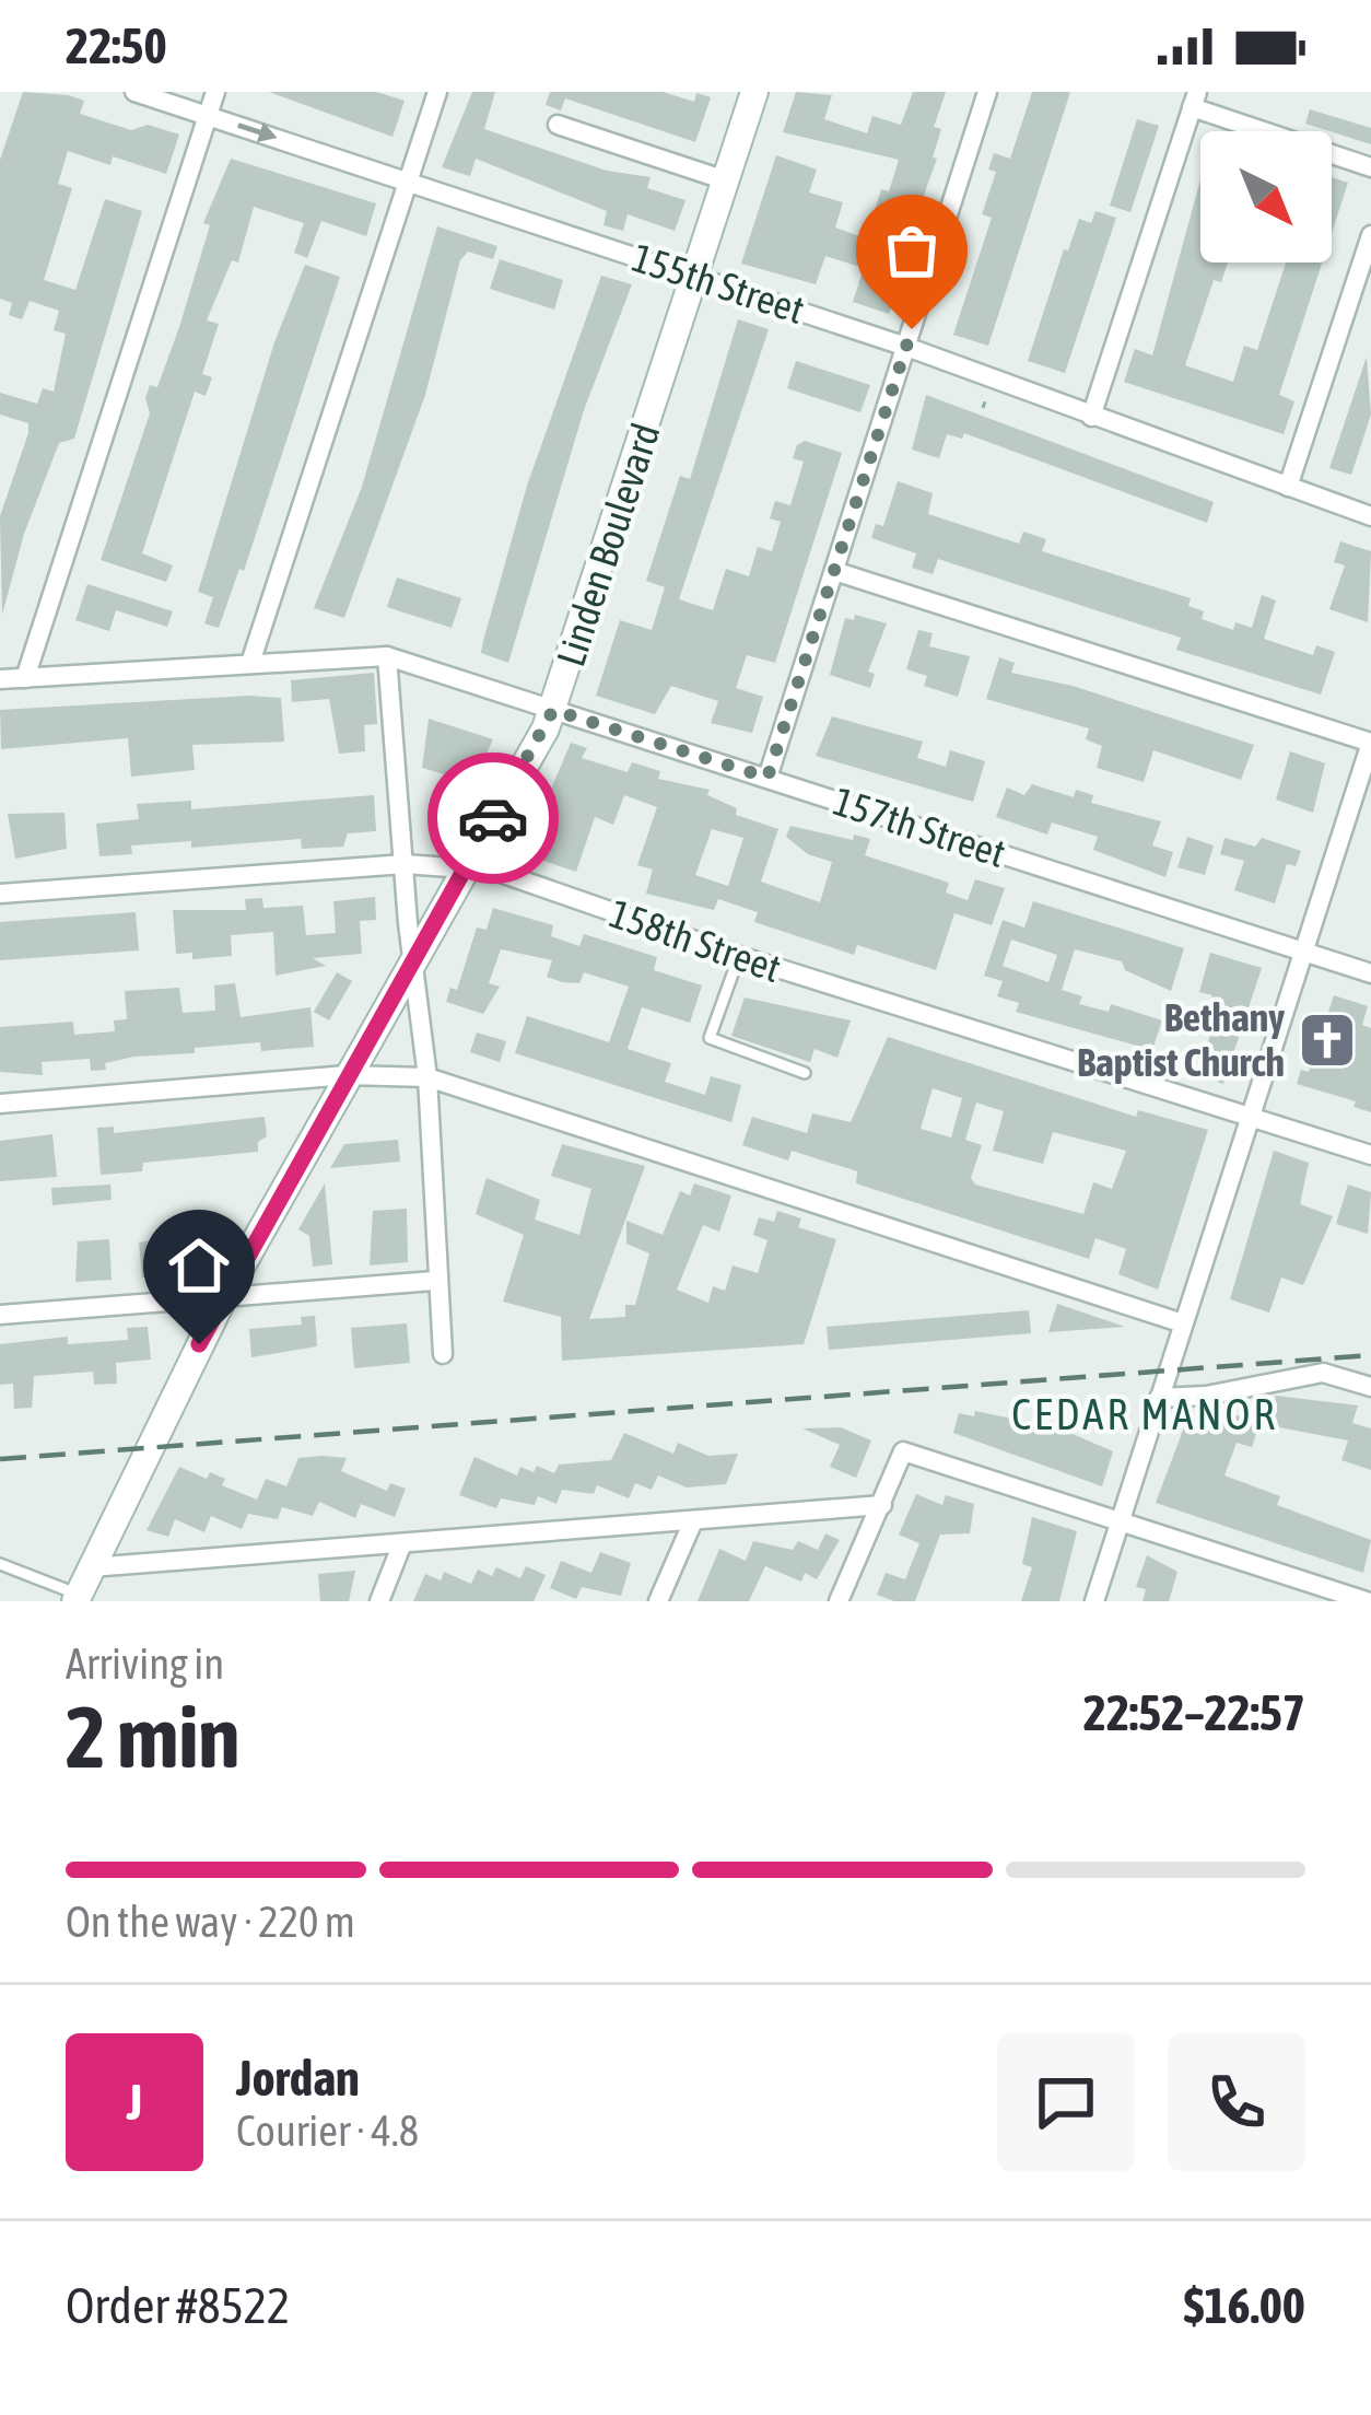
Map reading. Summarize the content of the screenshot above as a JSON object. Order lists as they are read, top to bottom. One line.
{"streets":{"main road":["Linden Boulevard"],"street":["155th Street","157th Street","158th Street"]},"crossings":[["155th Street","Linden Boulevard"],["Linden Boulevard","157th Street"],["Linden Boulevard","158th Street"]],"districts":["CEDAR MANOR"],"places":{"church":["Bethany Baptist Church"]},"north":"bottom right","page":{"status":"22:50","heading":["2 min","Arriving in","22:52–22:57"],"panel":["Jordan","Courier · 4.8","Order #8522","$16.00"],"bar":"On the way · 220 m","round":"J"}}
